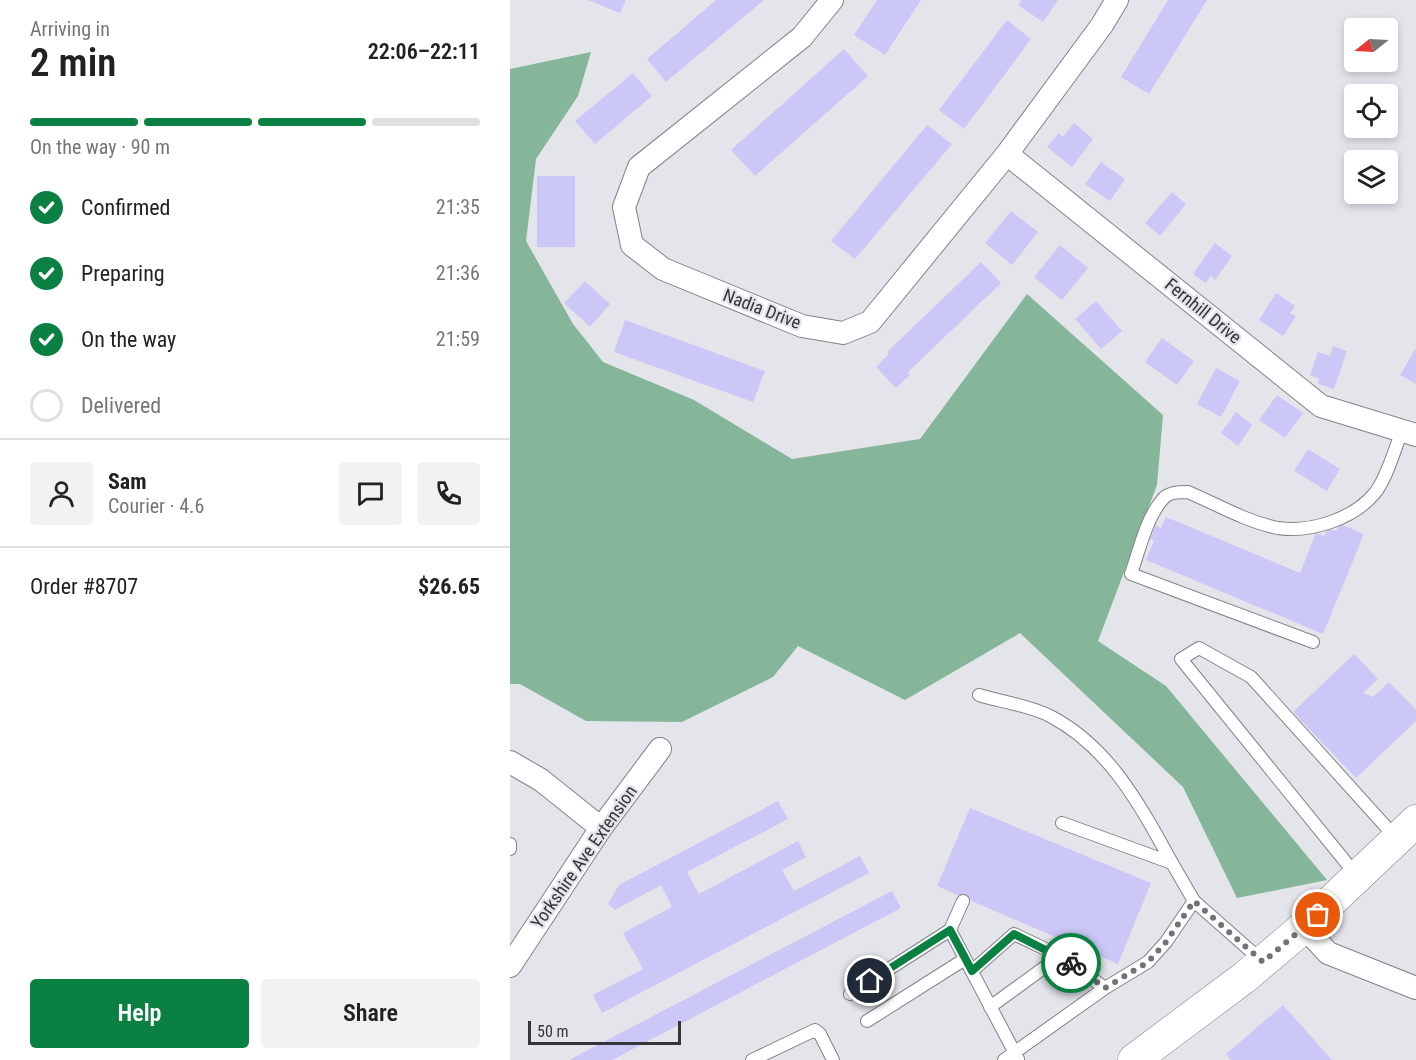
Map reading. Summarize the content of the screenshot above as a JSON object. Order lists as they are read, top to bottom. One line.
{"streets":{"street":["Nadia Drive","Fernhill Drive","Yorkshire Ave Extension"]},"crossings":[["Nadia Drive","Fernhill Drive"]],"scale_bar":"50 m","north":"left","page":{"heading":["2 min","Arriving in","22:06–22:11"],"panel":["Sam","Courier · 4.6","Order #8707","$26.65"],"bar":"On the way · 90 m","list":[["Confirmed","21:35"],["Preparing","21:36"],["On the way","21:59"],"Delivered"],"buttons":["Help","Share"],"scale":"50 m"}}
